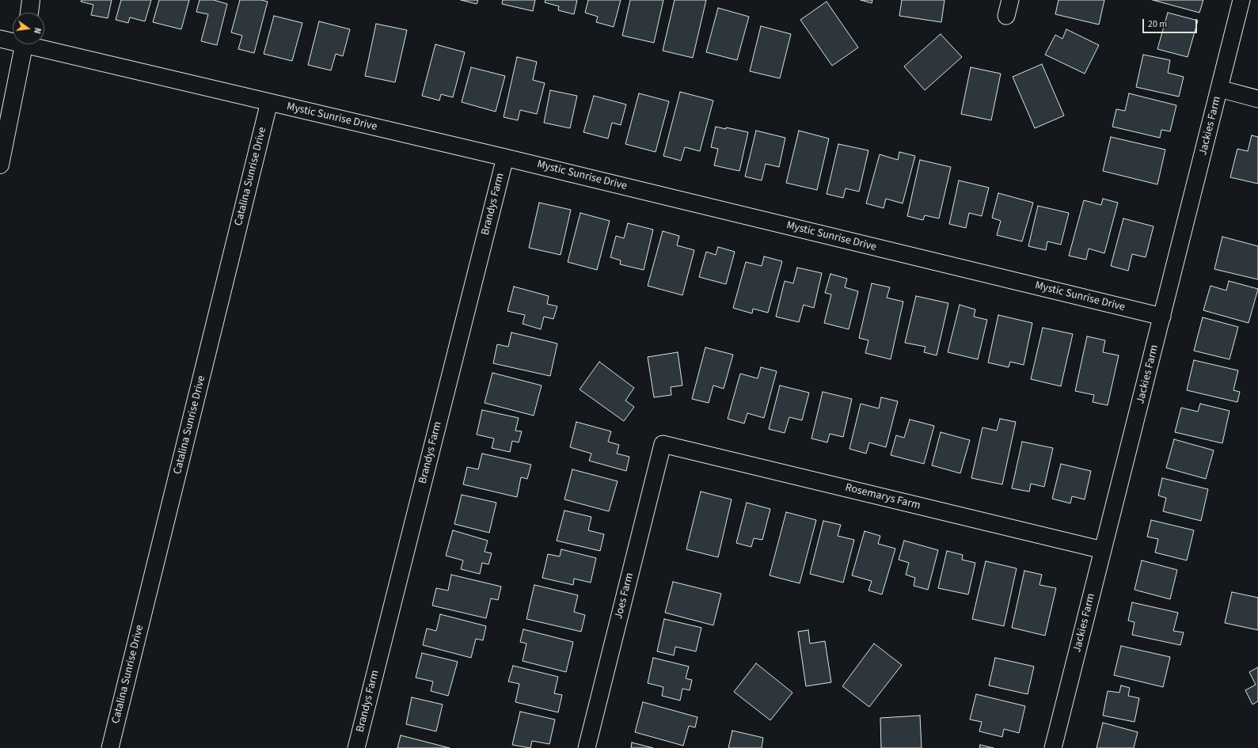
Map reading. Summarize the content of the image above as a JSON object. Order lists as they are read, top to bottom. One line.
{"streets":{"street":["Mystic Sunrise Drive","Jackies Farm","Catalina Sunrise Drive","Brandys Farm","Rosemarys Farm","Joes Farm"]},"crossings":[["Mystic Sunrise Drive","Jackies Farm"],["Mystic Sunrise Drive","Catalina Sunrise Drive"],["Mystic Sunrise Drive","Brandys Farm"],["Jackies Farm","Rosemarys Farm"],["Rosemarys Farm","Joes Farm"]],"scale_bar":"20 m","north":"right"}
